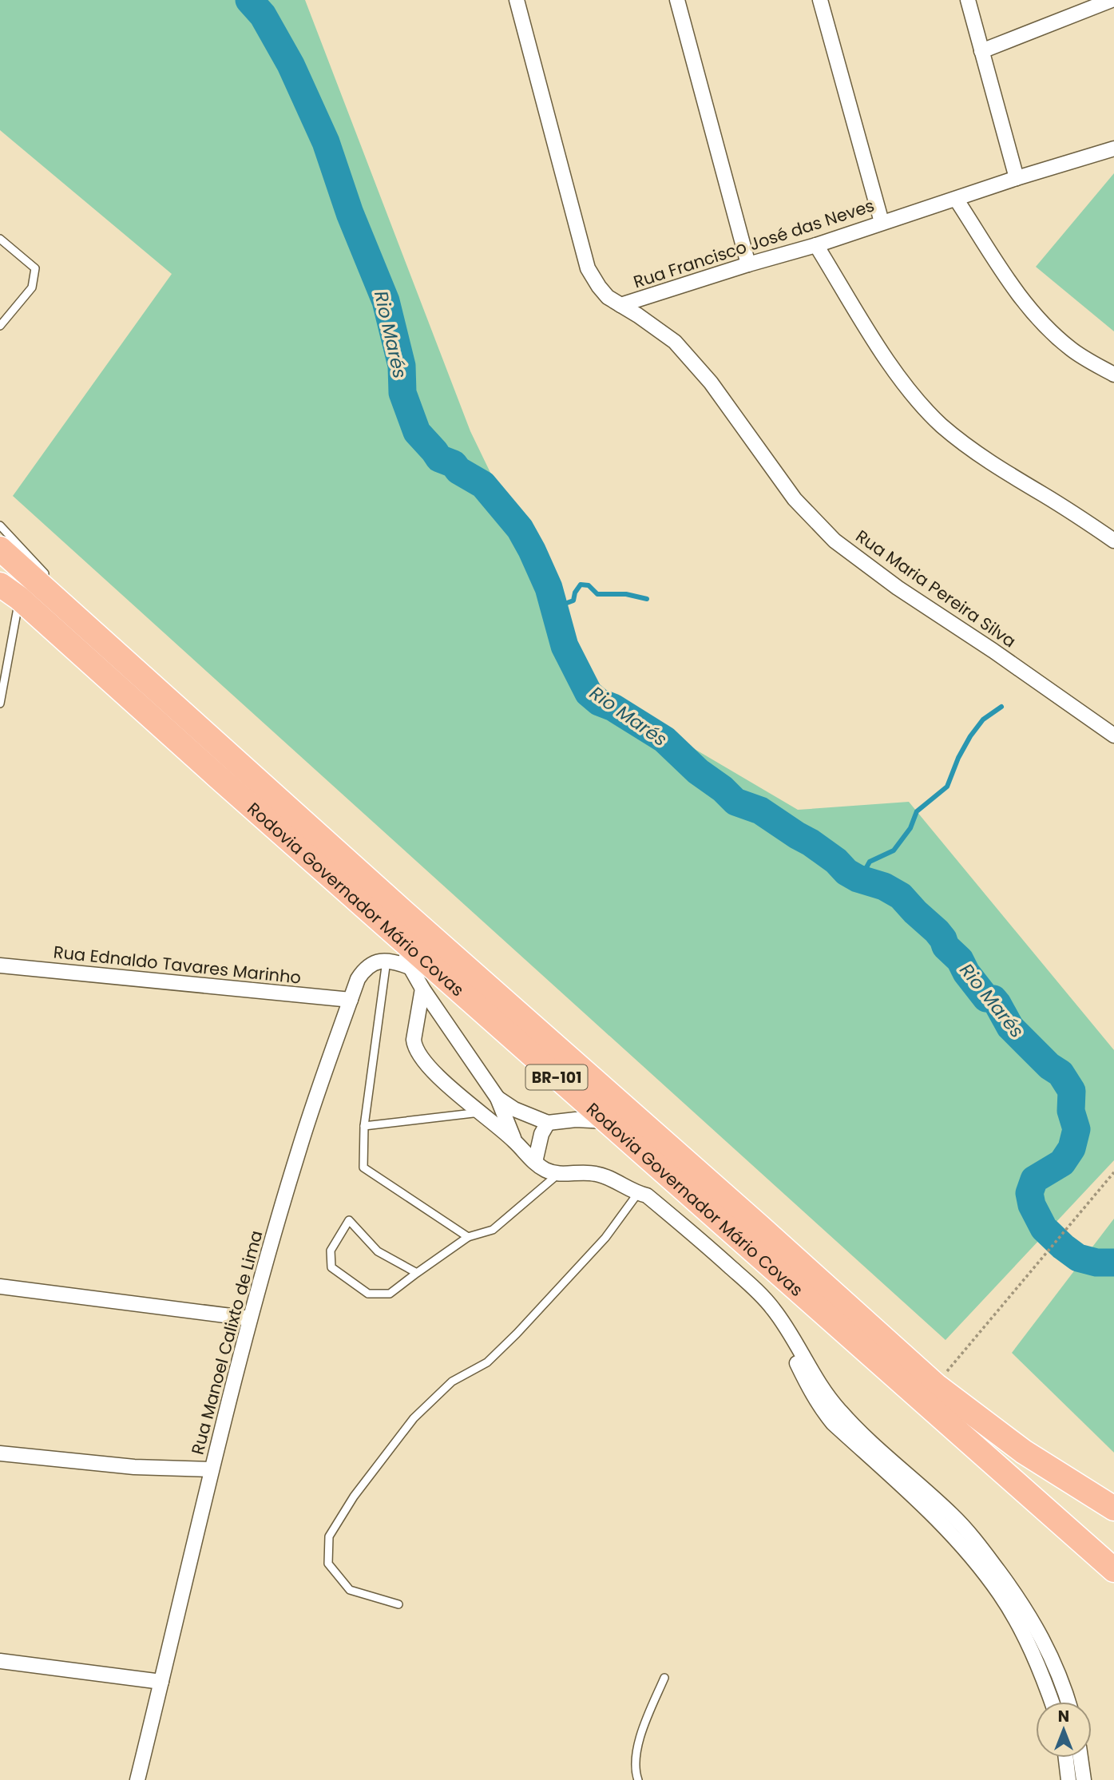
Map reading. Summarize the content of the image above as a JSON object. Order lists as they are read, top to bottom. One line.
{"streets":{"highway":["Rodovia Governador Mário Covas","BR-101"],"street":["Rua Francisco José das Neves","Rua Maria Pereira Silva","Rua Ednaldo Tavares Marinho","Rua Manoel Calixto de Lima"]},"crossings":[["Rua Francisco José das Neves","Rua Maria Pereira Silva"],["Rua Ednaldo Tavares Marinho","Rua Manoel Calixto de Lima"]],"water":["Rio Marés"],"north":"top"}
